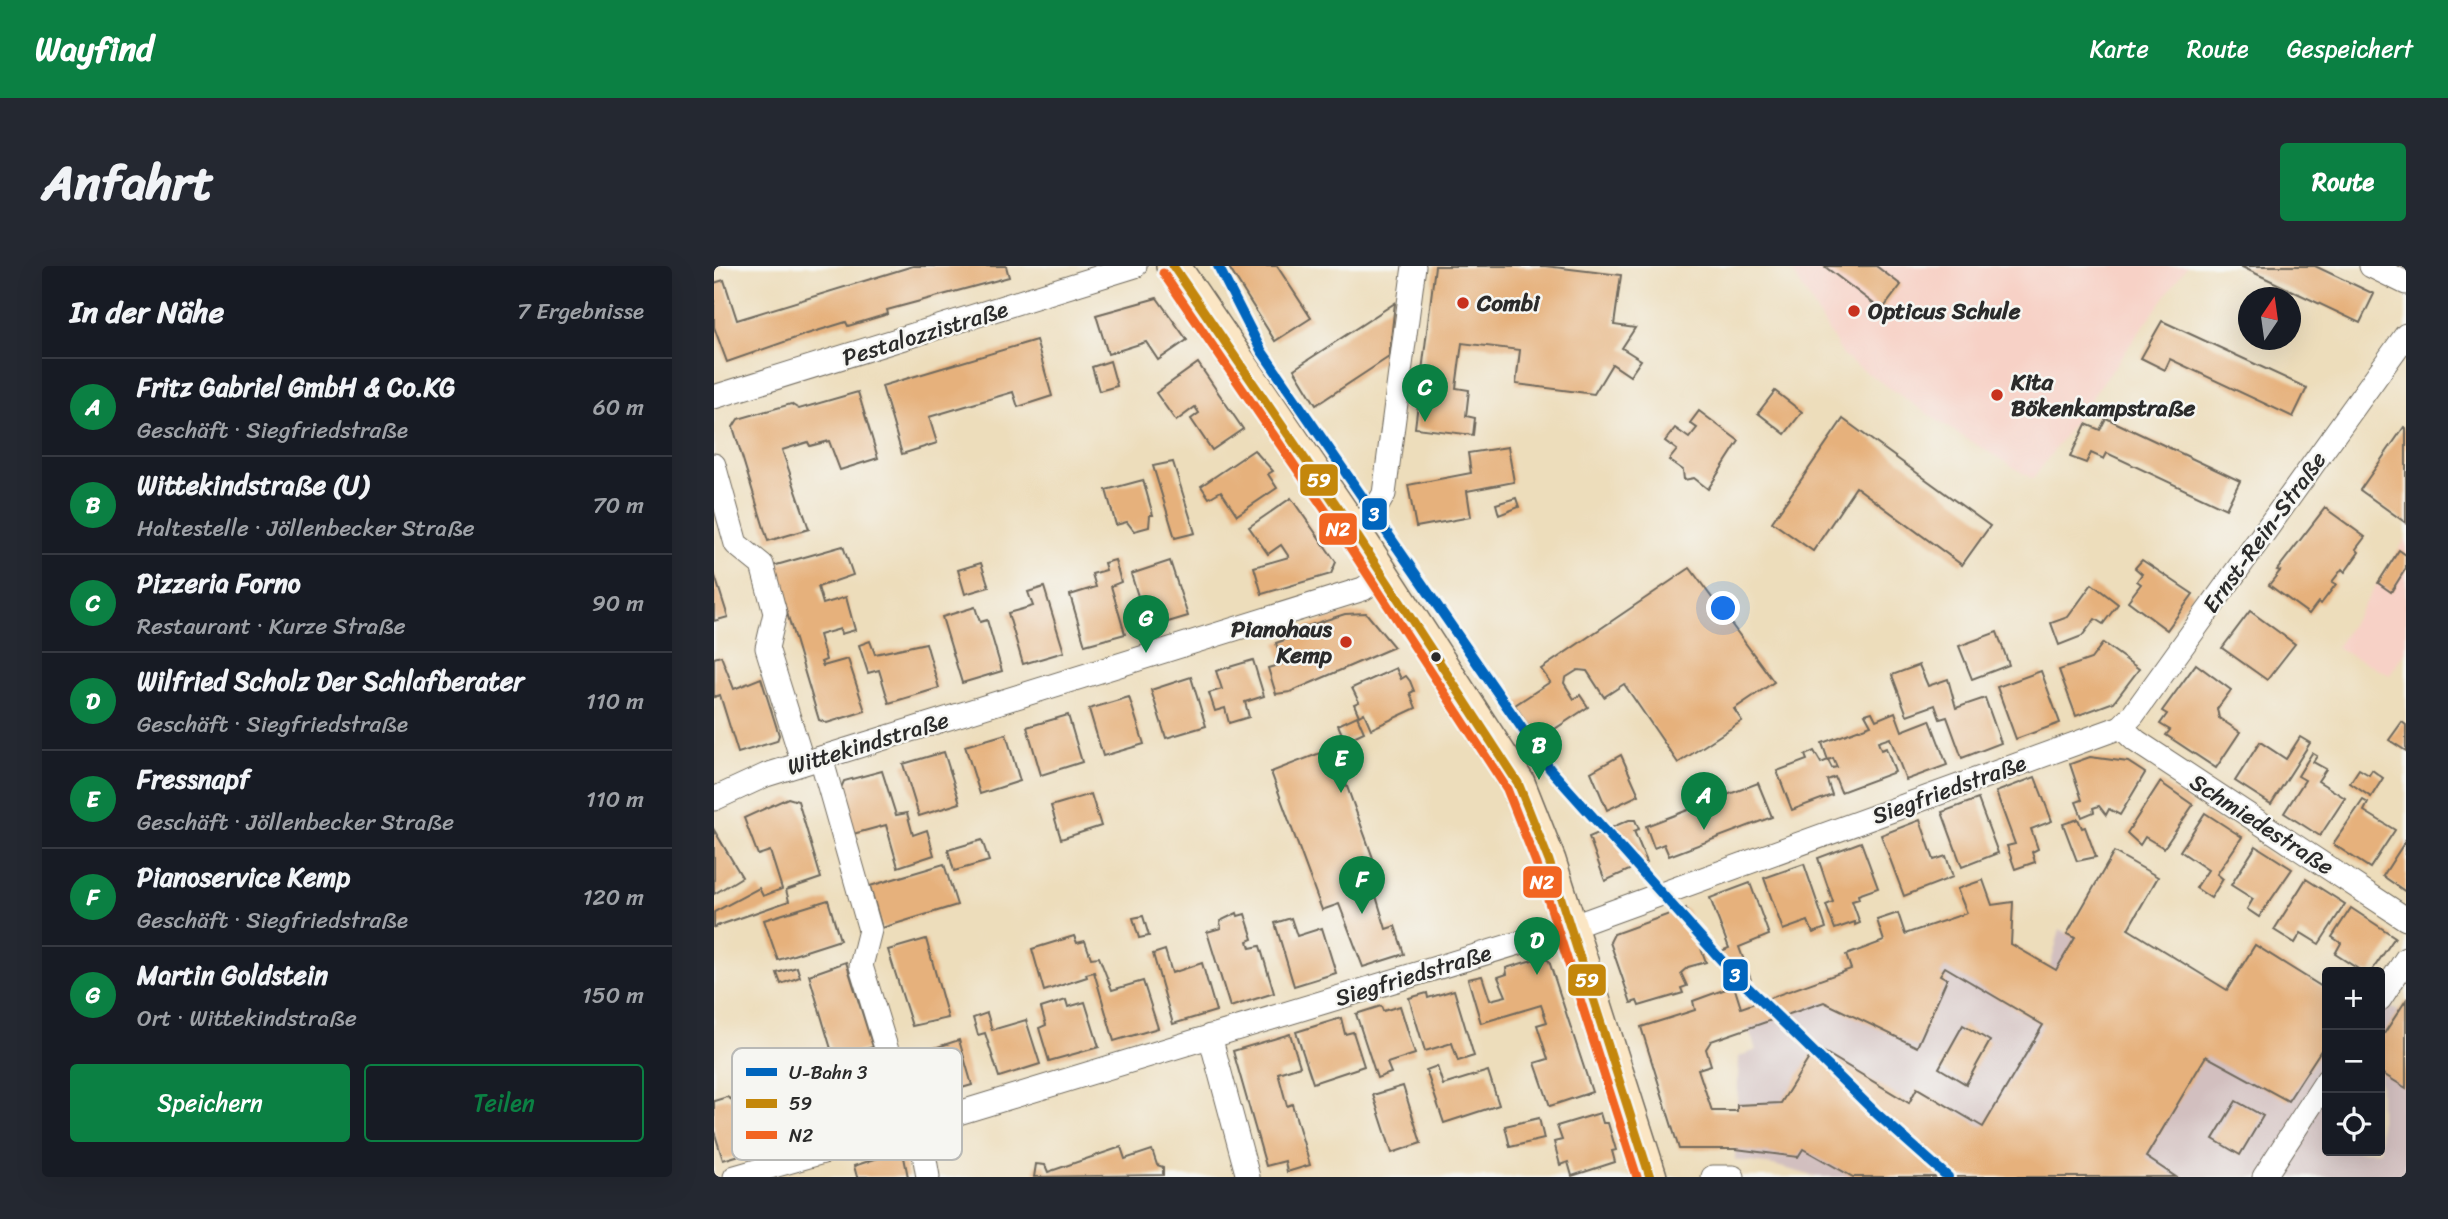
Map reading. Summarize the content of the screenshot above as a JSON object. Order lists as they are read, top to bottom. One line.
{"streets":{"street":["Pestalozzistraße","Ernst-Rein-Straße","Wittekindstraße","Siegfriedstraße","Schmiedestraße"]},"crossings":[["Ernst-Rein-Straße","Siegfriedstraße"],["Ernst-Rein-Straße","Schmiedestraße"],["Siegfriedstraße","Schmiedestraße"]],"places":["Combi","Opticus Schule","Kita Bökenkampstraße","Pianohaus Kemp"],"lines":["metro line 3","transit line 59","transit line N2"],"legend":["U-Bahn 3","59","N2"],"north":"top","page":{"header":"Wayfind","nav":["Karte","Route","Gespeichert"],"title":"Anfahrt","buttons":["Route",["Speichern","Teilen"]],"heading":["In der Nähe","7 Ergebnisse"],"list":[{"mark":"A","name":"Fritz Gabriel GmbH & Co.KG","note":"Geschäft · Siegfriedstraße","value":"60 m"},{"mark":"B","name":"Wittekindstraße (U)","note":"Haltestelle · Jöllenbecker Straße","value":"70 m"},{"mark":"C","name":"Pizzeria Forno","note":"Restaurant · Kurze Straße","value":"90 m"},{"mark":"D","name":"Wilfried Scholz Der Schlafberater","note":"Geschäft · Siegfriedstraße","value":"110 m"},{"mark":"E","name":"Fressnapf","note":"Geschäft · Jöllenbecker Straße","value":"110 m"},{"mark":"F","name":"Pianoservice Kemp","note":"Geschäft · Siegfriedstraße","value":"120 m"},{"mark":"G","name":"Martin Goldstein","note":"Ort · Wittekindstraße","value":"150 m"}],"pins":["C","G","B","E","A","F","D"],"map_buttons":["+","−"]}}
